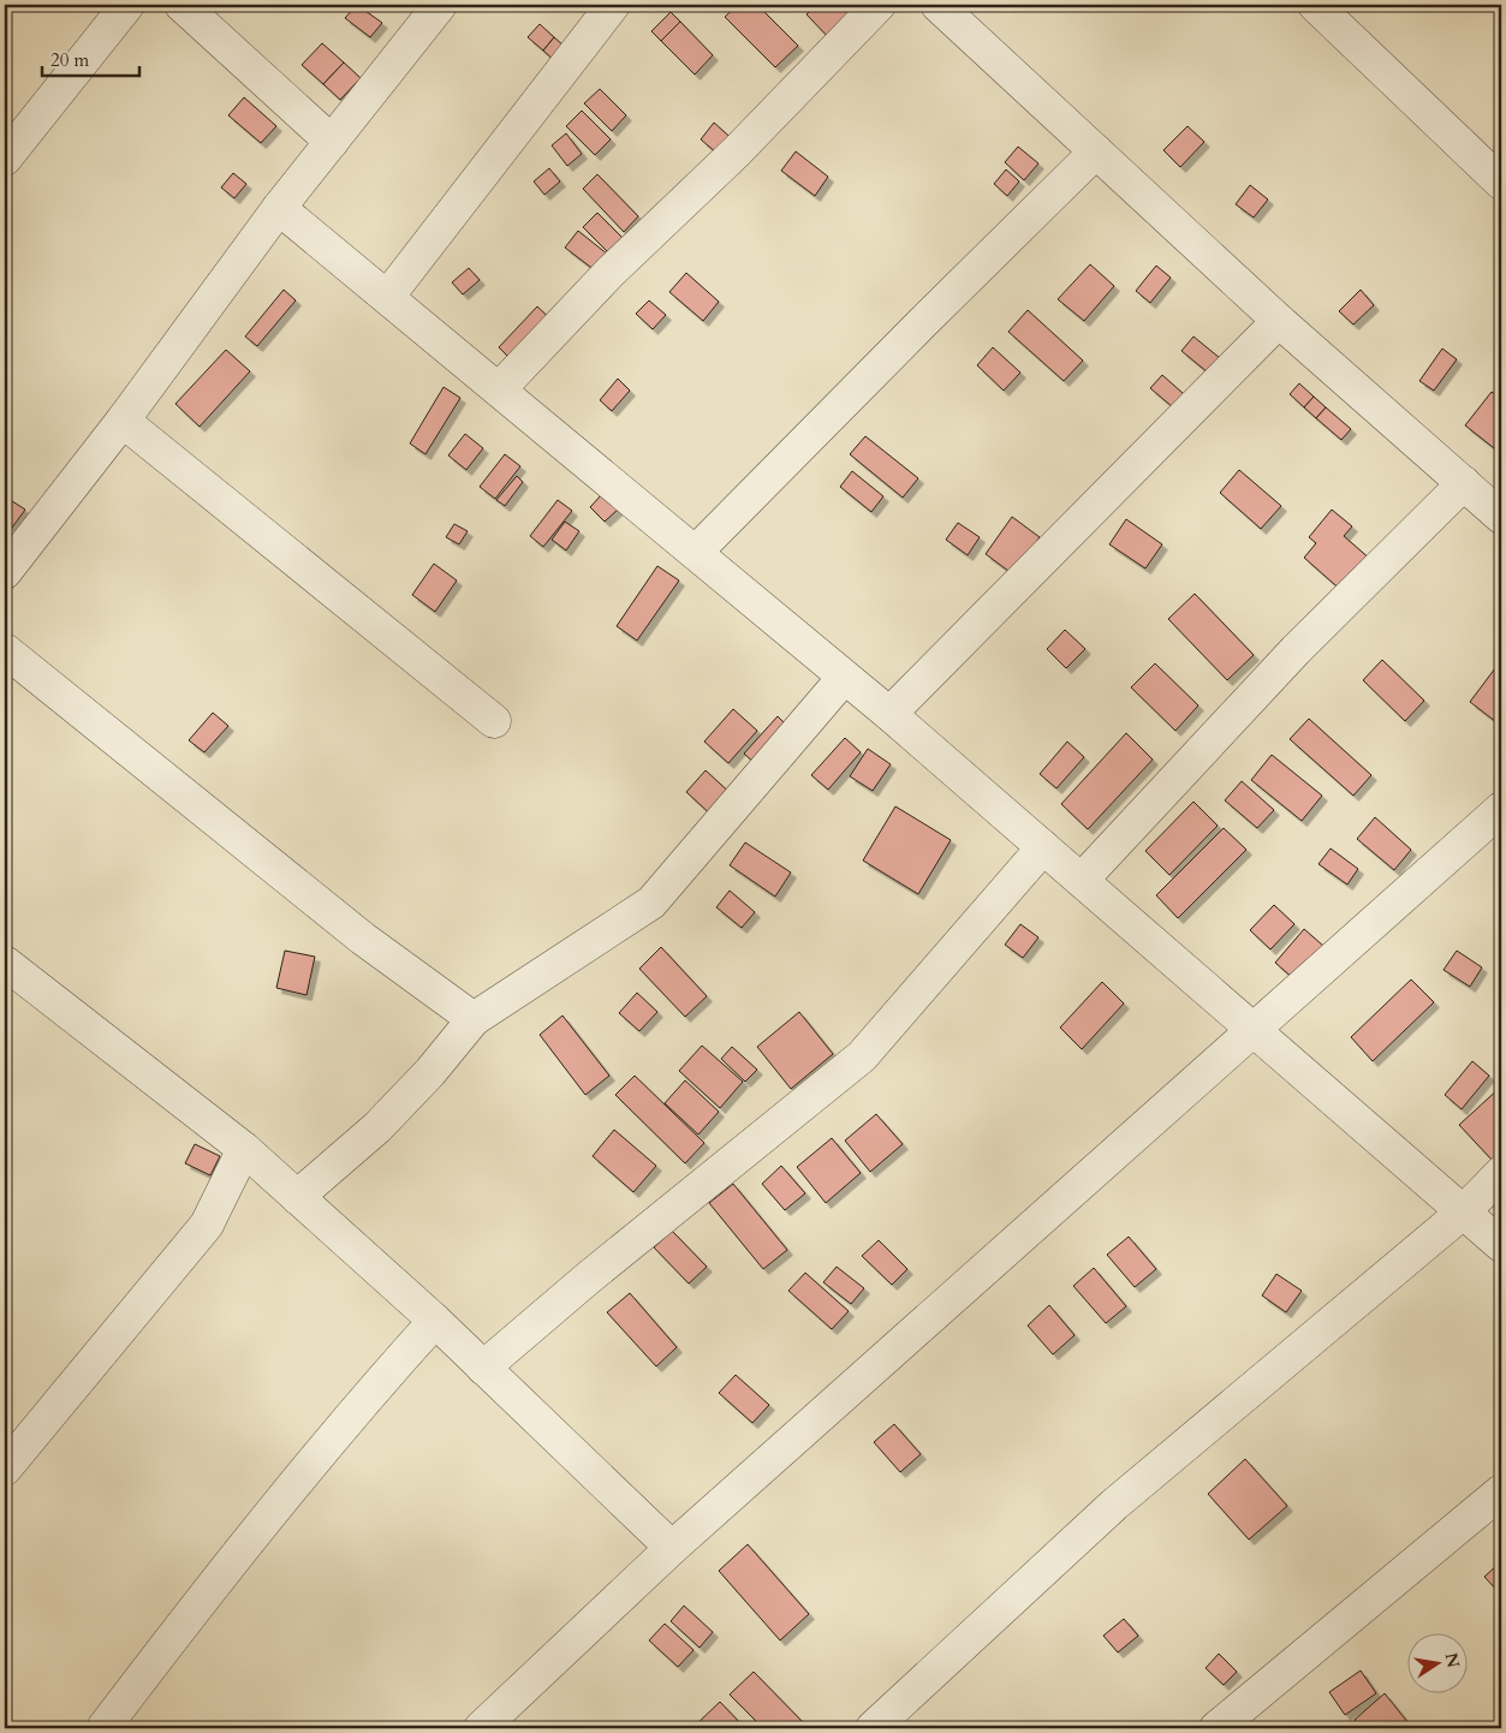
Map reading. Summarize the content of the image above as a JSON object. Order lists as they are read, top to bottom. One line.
{"scale_bar":"20 m","north":"right"}
